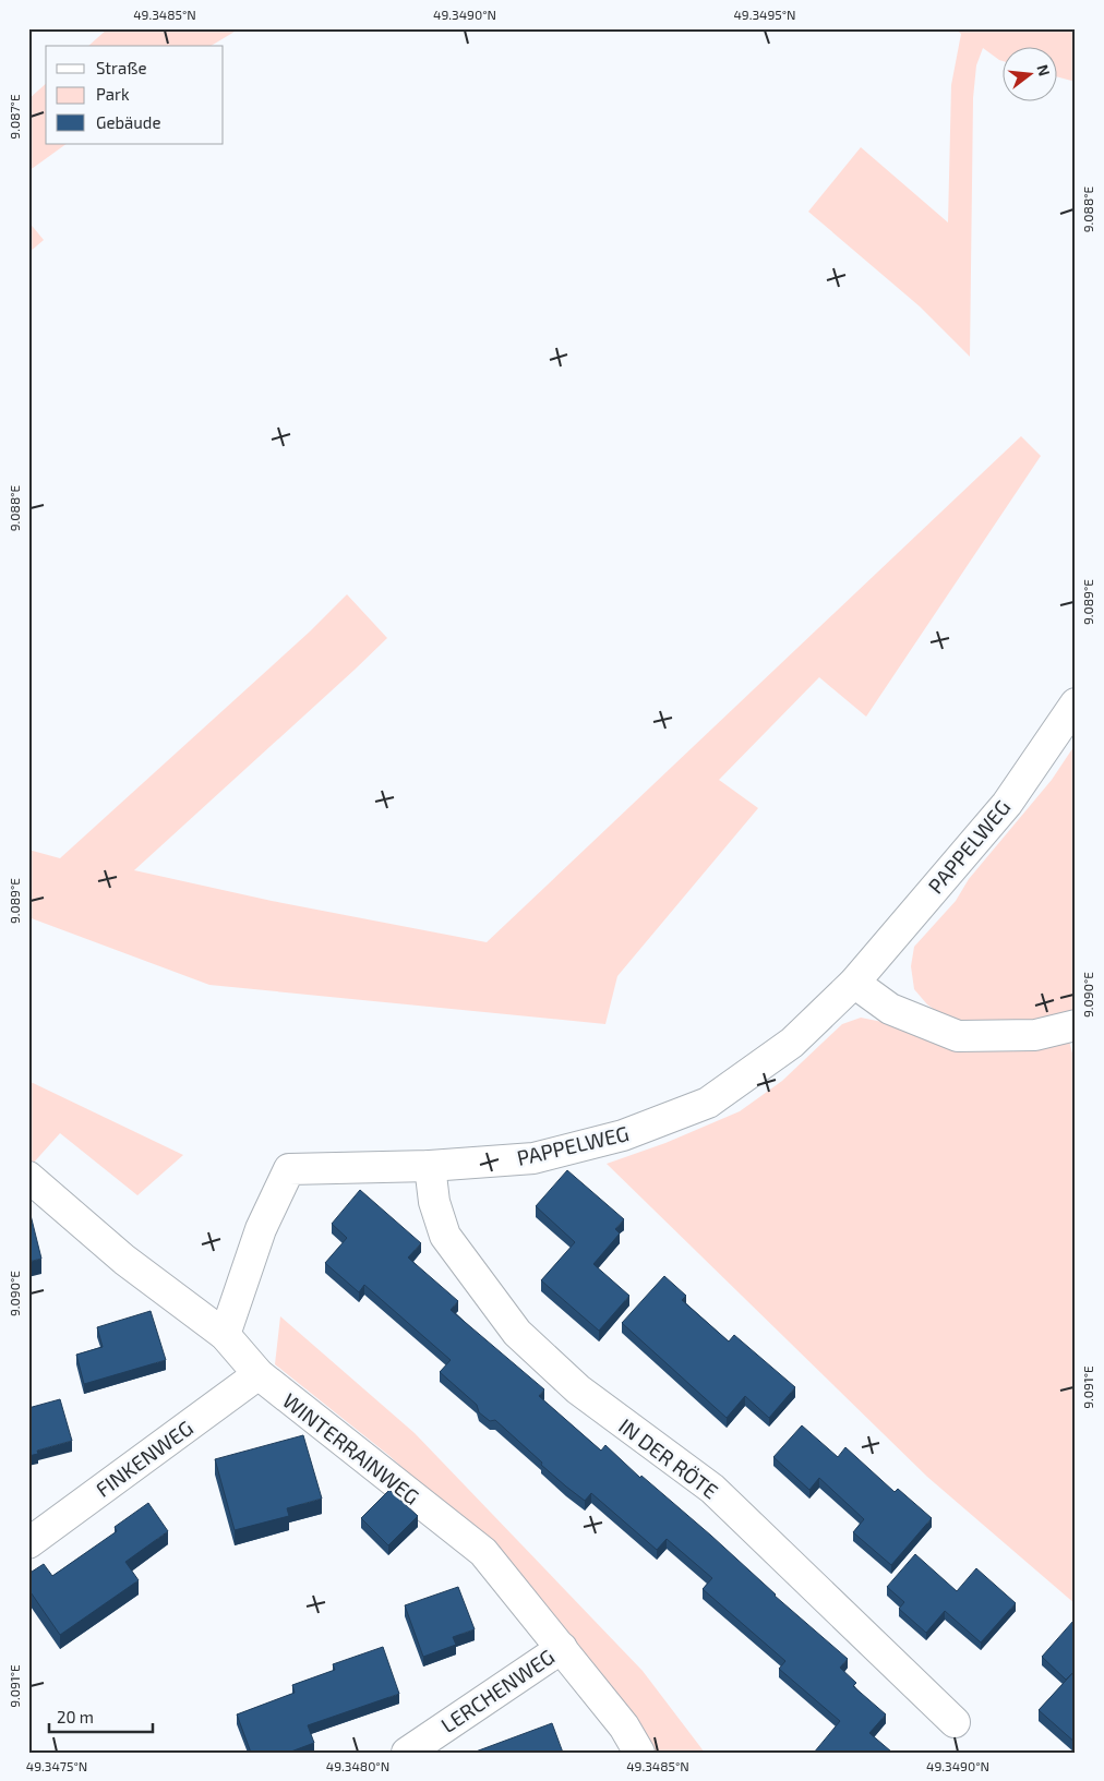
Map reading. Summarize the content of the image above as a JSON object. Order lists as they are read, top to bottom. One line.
{"streets":{"street":["PAPPELWEG","WINTERRAINWEG","FINKENWEG","IN DER RÖTE","LERCHENWEG"]},"crossings":[["PAPPELWEG","WINTERRAINWEG"],["PAPPELWEG","IN DER RÖTE"],["WINTERRAINWEG","FINKENWEG"],["WINTERRAINWEG","LERCHENWEG"]],"legend":["Straße","Park","Gebäude"],"scale_bar":"20 m","north":"right","coordinates":["49.3485°N","49.3490°N","49.3495°N","9.087°E","9.088°E","9.089°E","9.090°E","9.091°E","49.3475°N","49.3480°N"]}
